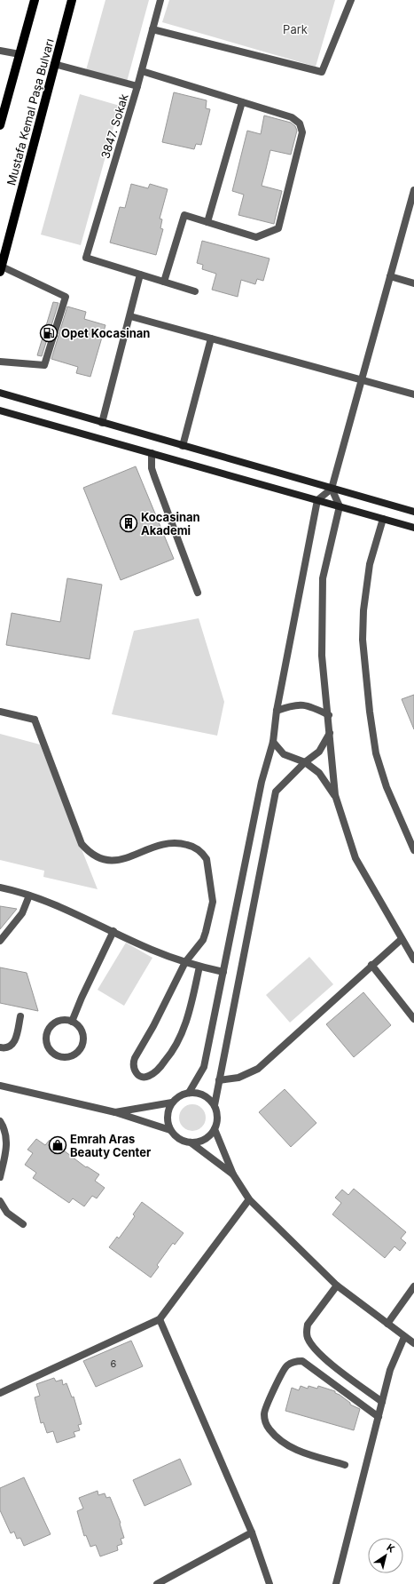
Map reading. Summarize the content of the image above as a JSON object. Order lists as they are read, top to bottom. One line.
{"streets":{"main road":["Mustafa Kemal Paşa Bulvarı"],"street":["3847. Sokak"]},"parks":["Park"],"places":{"fuel station":["Opet Kocasinan"],"building":["Kocasinan Akademi"],"shop":["Emrah Aras Beauty Center"]},"house_numbers":["6"],"north":"top right"}
